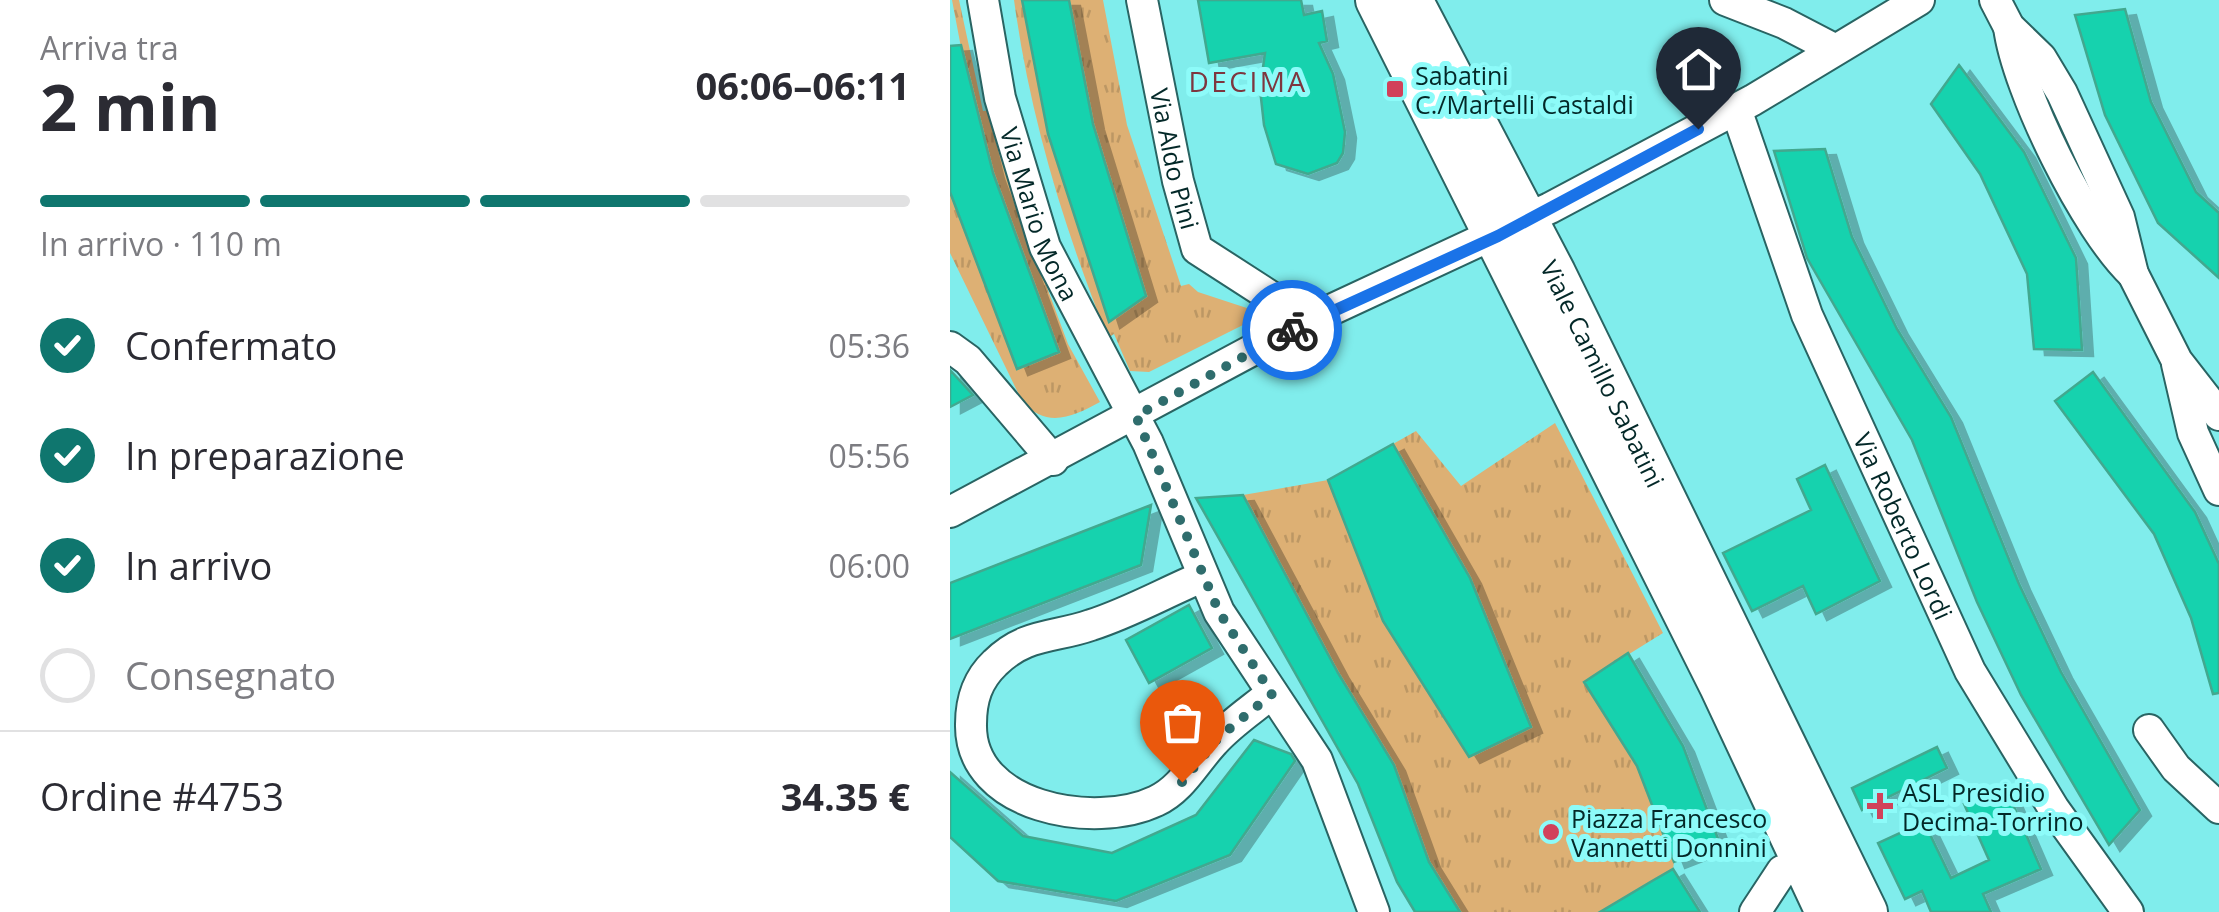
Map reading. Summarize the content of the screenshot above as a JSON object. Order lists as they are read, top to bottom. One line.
{"streets":{"street":["Via Aldo Pini","Via Mario Mona","Viale Camillo Sabatini","Via Roberto Lordi"]},"districts":["DECIMA"],"places":{"transit":["Sabatini C./Martelli Castaldi"],"health":["ASL Presidio Decima-Torrino"],"other":["Piazza Francesco Vannetti Donnini"]},"page":{"heading":["2 min","Arriva tra","06:06–06:11"],"panel":["Ordine #4753","34.35 €"],"bar":"In arrivo · 110 m","list":[["Confermato","05:36"],["In preparazione","05:56"],["In arrivo","06:00"],"Consegnato"]}}
